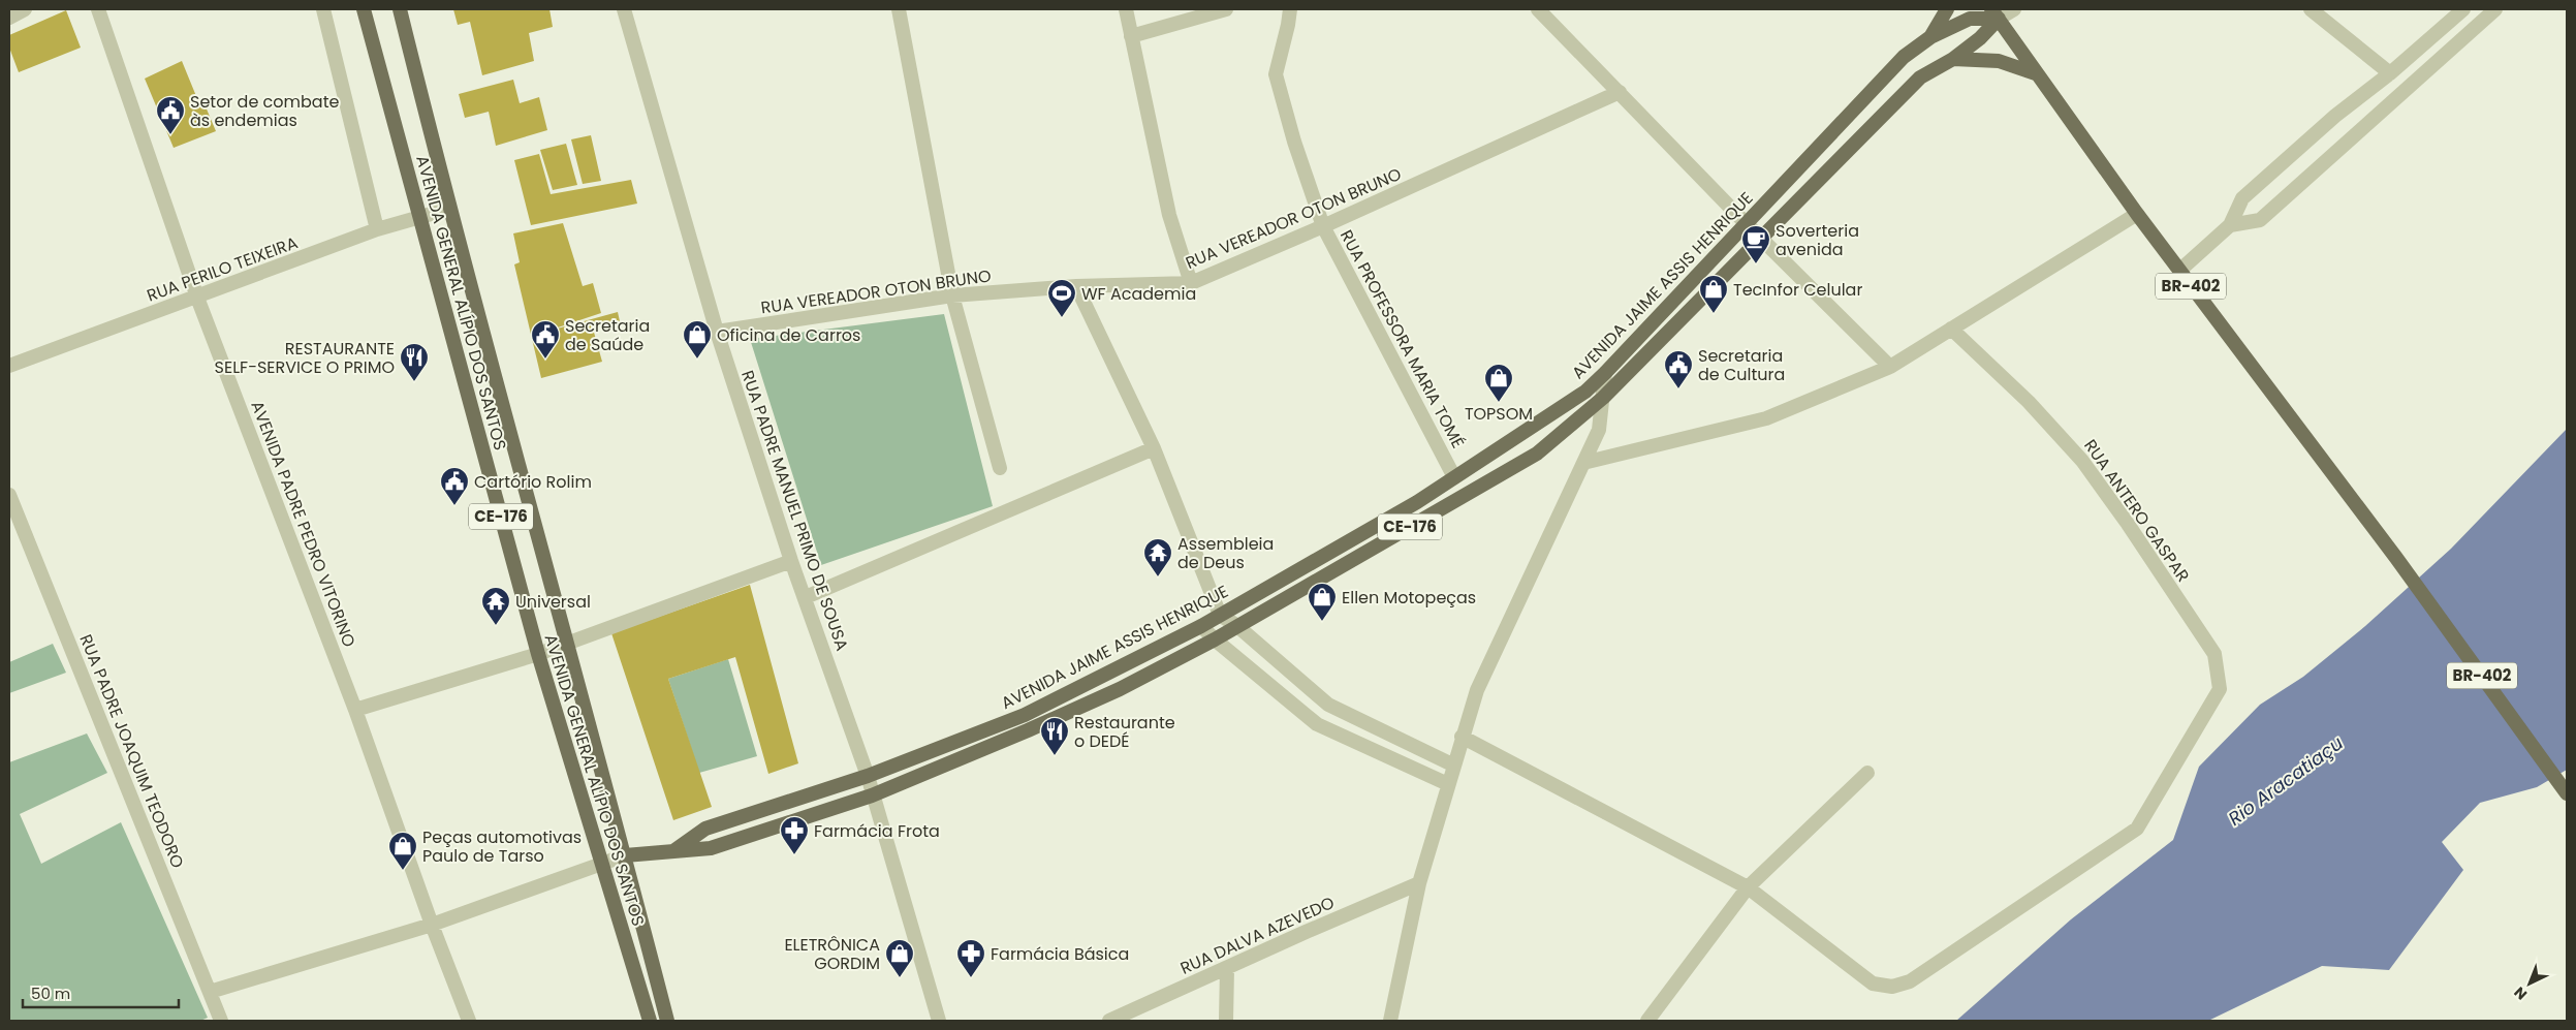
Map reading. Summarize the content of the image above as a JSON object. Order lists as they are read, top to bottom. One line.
{"streets":{"main road":["AVENIDA JAIME ASSIS HENRIQUE","BR-402","AVENIDA GENERAL ALÍPIO DOS SANTOS","CE-176"],"street":["RUA VEREADOR OTON BRUNO","RUA PERILO TEIXEIRA","RUA PROFESSORA MARIA TOMÉ","RUA PADRE MANUEL PRIMO DE SOUSA","RUA ANTERO GASPAR","AVENIDA PADRE PEDRO VITORINO","RUA PADRE JOAQUIM TEODORO","RUA DALVA AZEVEDO"]},"crossings":[["RUA VEREADOR OTON BRUNO","RUA PROFESSORA MARIA TOMÉ"],["RUA VEREADOR OTON BRUNO","RUA PADRE MANUEL PRIMO DE SOUSA"],["RUA PERILO TEIXEIRA","AVENIDA GENERAL ALÍPIO DOS SANTOS"],["RUA PERILO TEIXEIRA","AVENIDA PADRE PEDRO VITORINO"],["AVENIDA JAIME ASSIS HENRIQUE","RUA PROFESSORA MARIA TOMÉ"],["AVENIDA JAIME ASSIS HENRIQUE","RUA PADRE MANUEL PRIMO DE SOUSA"],["AVENIDA JAIME ASSIS HENRIQUE","CE-176"],["AVENIDA GENERAL ALÍPIO DOS SANTOS","CE-176"],["RUA PADRE MANUEL PRIMO DE SOUSA","CE-176"]],"water":["Rio Aracatiaçu"],"places":{"public building":["Setor de combate às endemias","Secretaria de Saúde","Secretaria de Cultura","Cartório Rolim"],"cafe":["Soverteria avenida"],"shop":["TecInfor Celular","Oficina de Carros","TOPSOM","Ellen Motopeças","Peças automotivas Paulo de Tarso","ELETRÔNICA GORDIM"],"sports":["WF Academia"],"restaurant":["RESTAURANTE SELF-SERVICE O PRIMO","Restaurante o DEDÉ"],"temple":["Assembleia de Deus","Universal"],"pharmacy":["Farmácia Frota","Farmácia Básica"]},"scale_bar":"50 m","north":"bottom left"}
